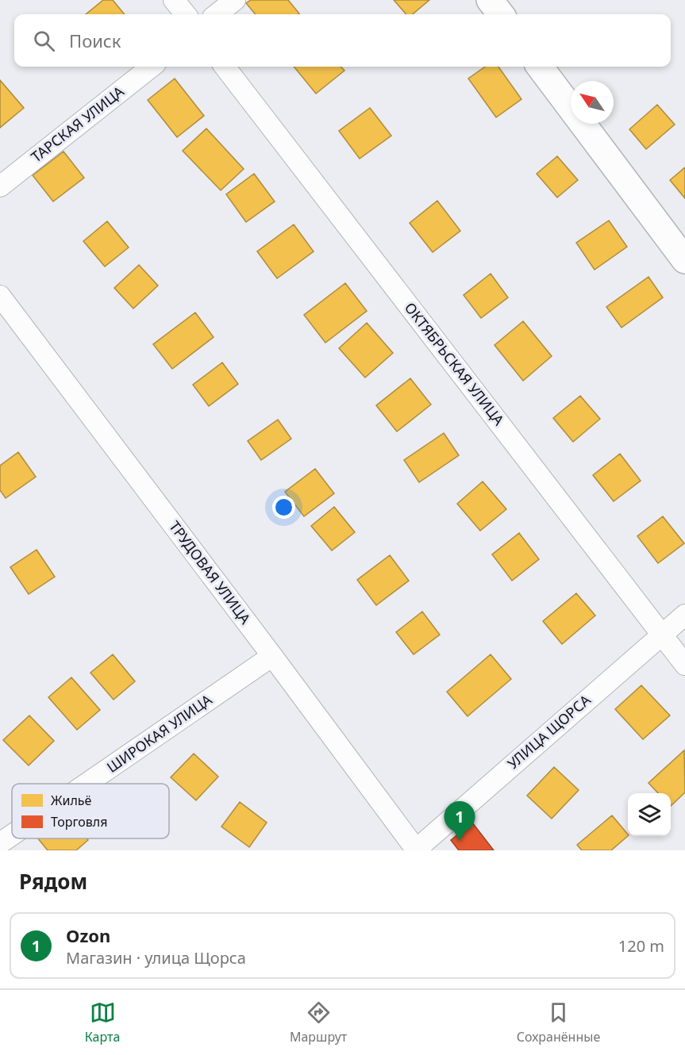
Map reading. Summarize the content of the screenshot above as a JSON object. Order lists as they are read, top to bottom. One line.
{"streets":{"street":["ТАРСКАЯ УЛИЦА","ОКТЯБРЬСКАЯ УЛИЦА","ТРУДОВАЯ УЛИЦА","УЛИЦА ЩОРСА","ШИРОКАЯ УЛИЦА"]},"crossings":[["ОКТЯБРЬСКАЯ УЛИЦА","УЛИЦА ЩОРСА"],["ТРУДОВАЯ УЛИЦА","УЛИЦА ЩОРСА"],["ТРУДОВАЯ УЛИЦА","ШИРОКАЯ УЛИЦА"]],"legend":["Жильё","Торговля"],"north":"top left","page":{"search":"Поиск","pins":"1","heading":"Рядом","list":[{"mark":"1","name":"Ozon","note":"Магазин · улица Щорса","value":"120 m"}],"nav":["Карта","Маршрут","Сохранённые"]}}
